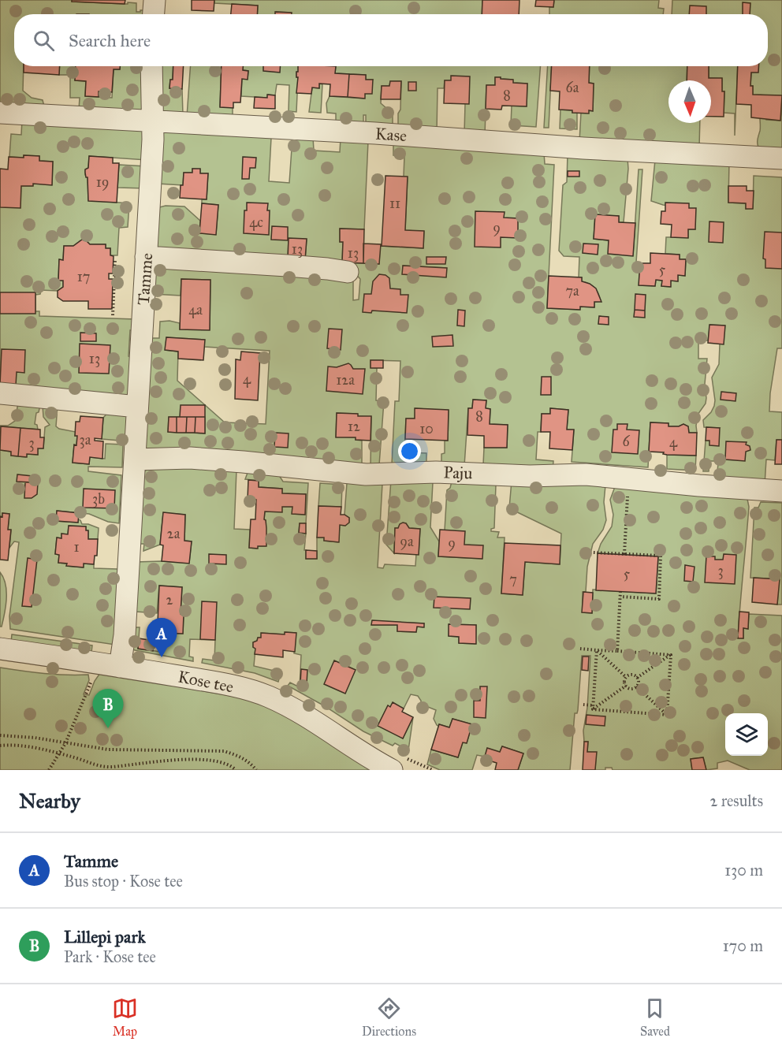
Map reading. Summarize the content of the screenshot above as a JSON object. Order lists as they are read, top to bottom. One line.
{"streets":{"street":["Kase","Tamme","Paju","Kose tee"]},"crossings":[["Kase","Tamme"],["Tamme","Paju"],["Tamme","Kose tee"]],"house_numbers":["6a","8","19","11","4c","9","13","13","5","17","7a","4a","13","4","12a","8","12","10","3a","6","4","3","3b","2a","9a","9","1","3","5","7","2"],"north":"bottom","page":{"search":"Search here","pins":["A","B"],"heading":["Nearby","2 results"],"list":[{"mark":"A","name":"Tamme","note":"Bus stop · Kose tee","value":"130 m"},{"mark":"B","name":"Lillepi park","note":"Park · Kose tee","value":"170 m"}],"nav":["Map","Directions","Saved"]}}
